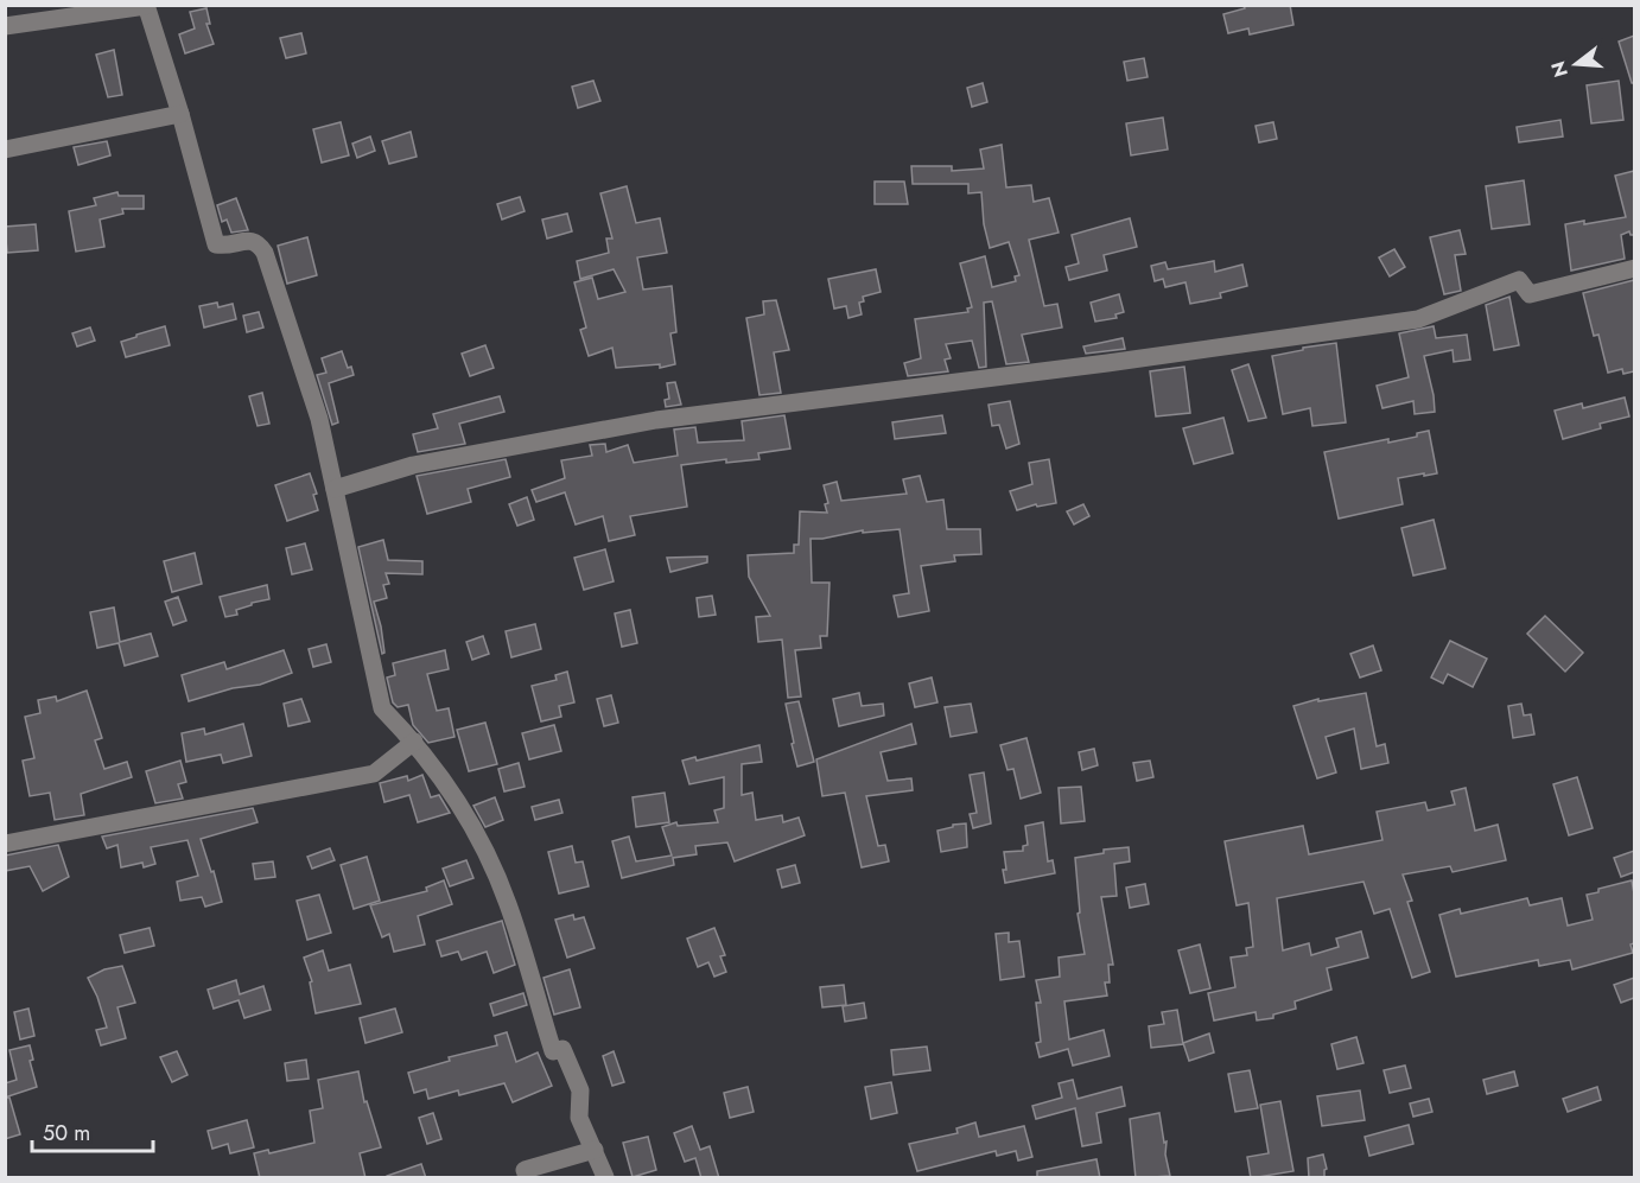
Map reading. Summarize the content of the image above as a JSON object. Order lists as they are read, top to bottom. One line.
{"scale_bar":"50 m","north":"left"}
